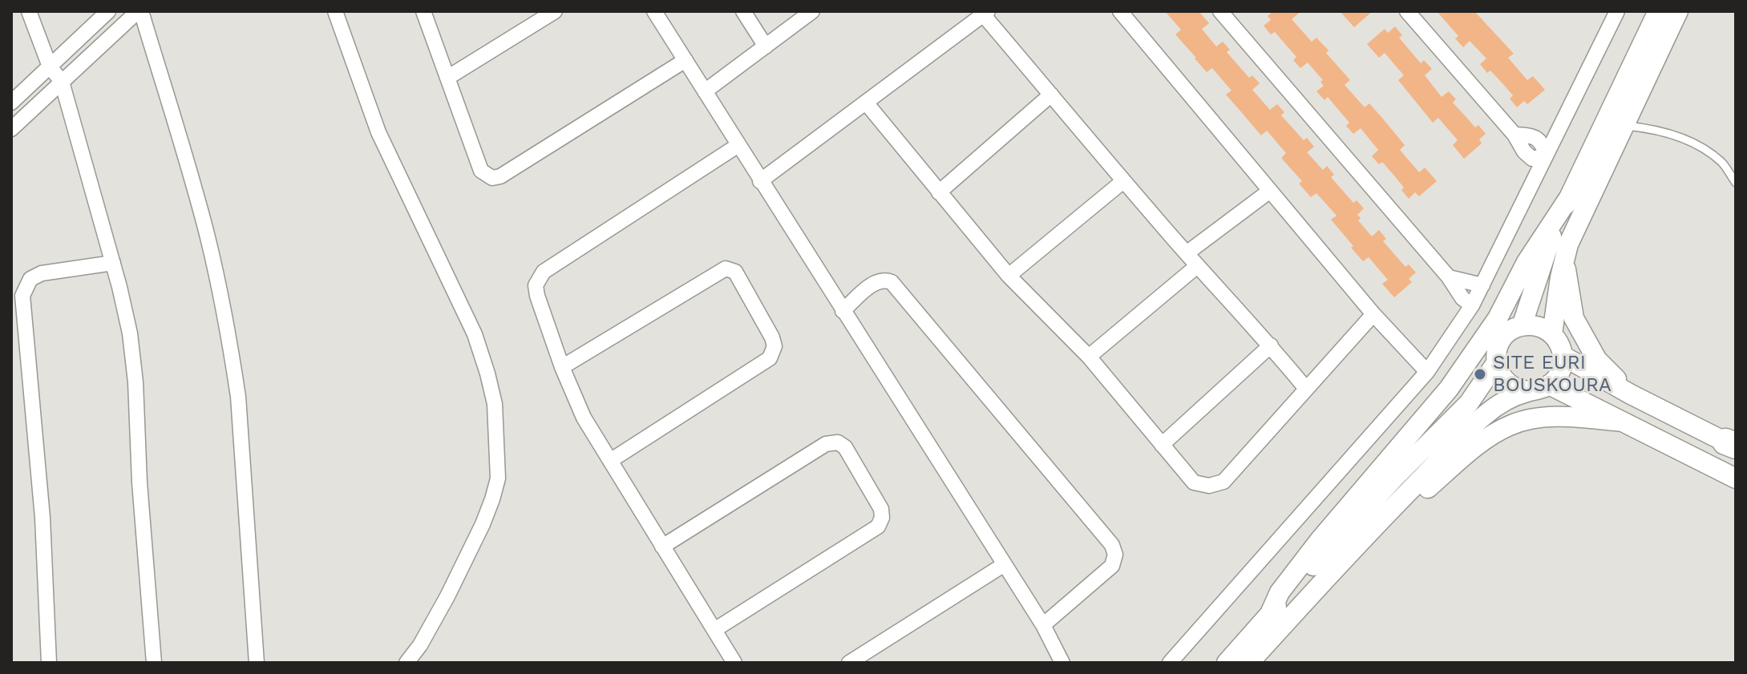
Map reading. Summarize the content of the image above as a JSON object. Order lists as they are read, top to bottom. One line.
{"places":["SITE EURI BOUSKOURA"]}
